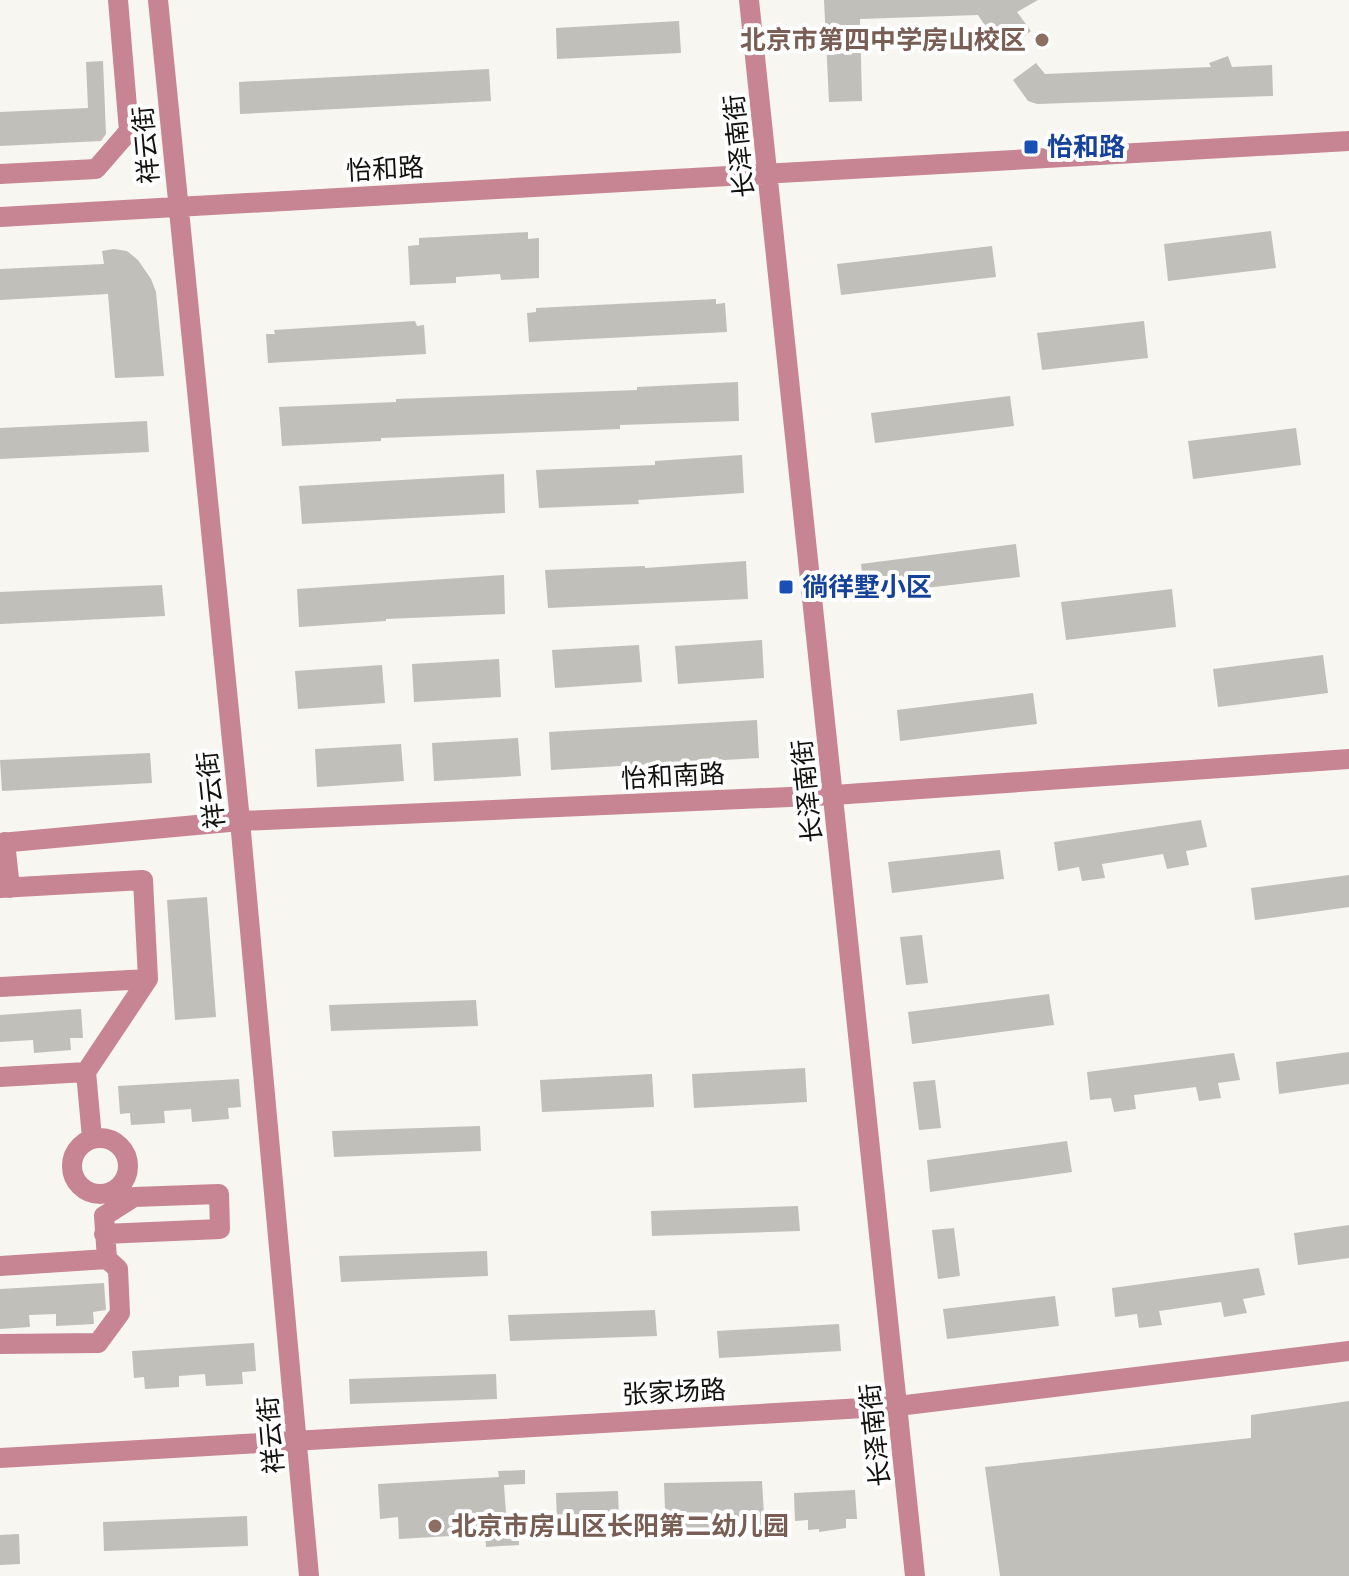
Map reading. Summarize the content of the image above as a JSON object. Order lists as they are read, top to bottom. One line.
{"streets":{"street":["祥云街","长泽南街","怡和路","怡和南路","张家场路"]},"crossings":[["祥云街","怡和路"],["祥云街","怡和南路"],["祥云街","张家场路"],["长泽南街","怡和路"],["长泽南街","怡和南路"],["长泽南街","张家场路"]],"places":{"other":["北京市第四中学房山校区","北京市房山区长阳第二幼儿园"],"transit":["怡和路","徜徉墅小区"]}}
